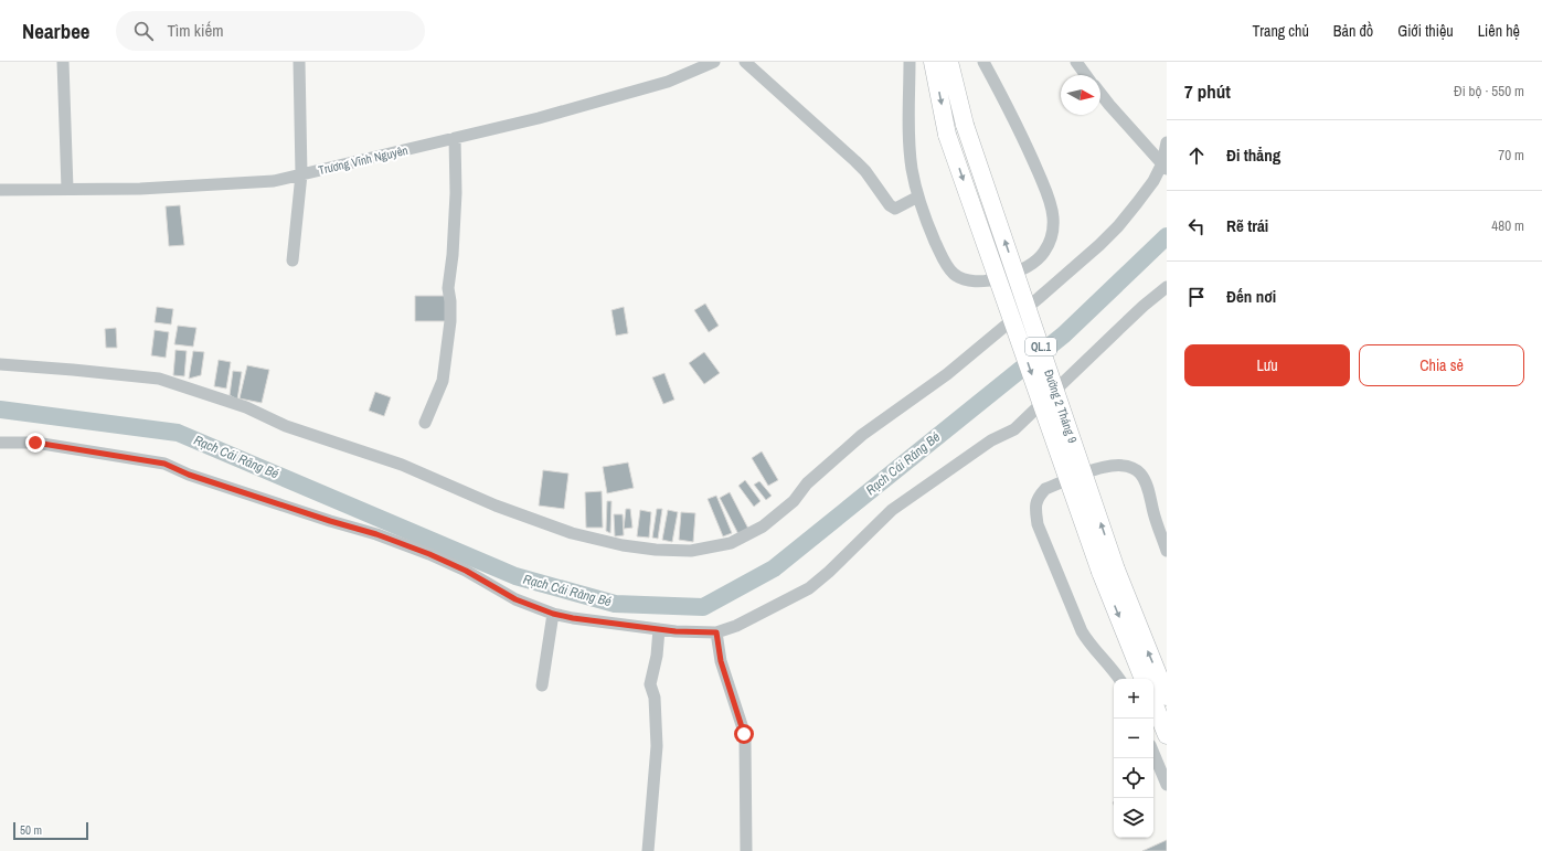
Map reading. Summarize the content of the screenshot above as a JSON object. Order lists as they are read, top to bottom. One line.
{"streets":{"highway":["QL.1","Đường 2 Tháng 9"],"street":["Trương Vĩnh Nguyên"]},"water":["Rạch Cái Răng Bé"],"scale_bar":"50 m","north":"right","page":{"header":"Nearbee","search":"Tìm kiếm","nav":["Trang chủ","Bản đồ","Giới thiệu","Liên hệ"],"heading":["7 phút","Đi bộ · 550 m"],"list":[["Đi thẳng","70 m"],["Rẽ trái","480 m"],"Đến nơi"],"buttons":["Lưu","Chia sẻ"],"map_buttons":["+","−"],"scale":"50 m"}}
